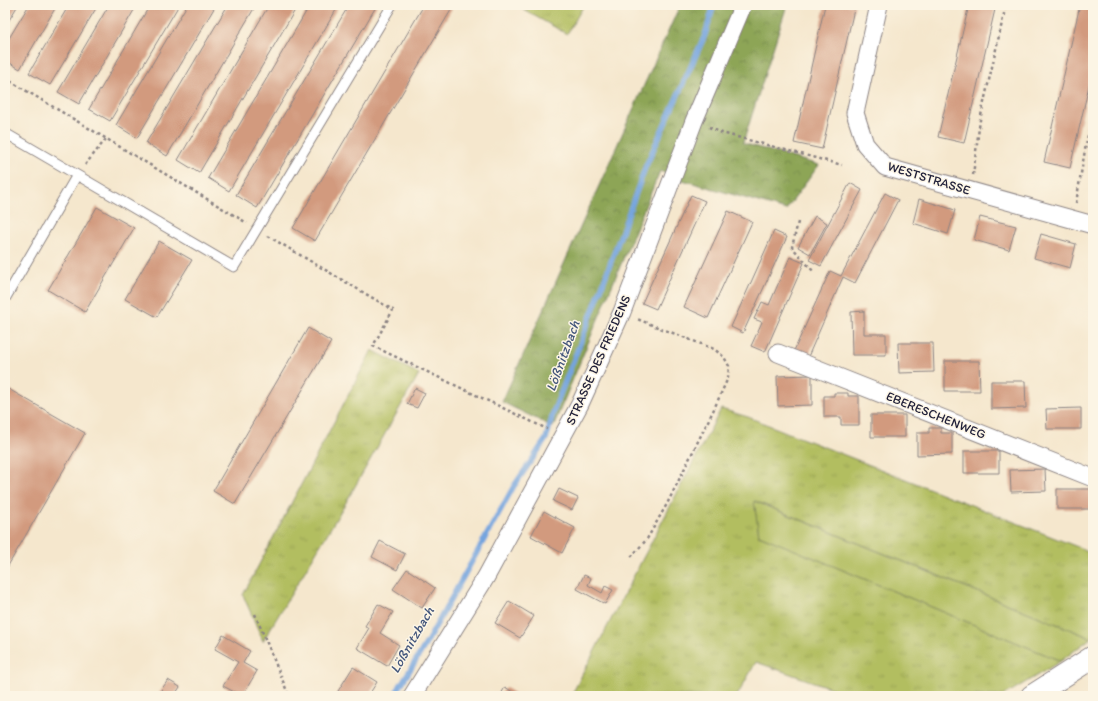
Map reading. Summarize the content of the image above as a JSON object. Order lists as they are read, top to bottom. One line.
{"streets":{"street":["WESTSTRASSE","STRASSE DES FRIEDENS","EBERESCHENWEG"]},"water":["Lößnitzbach"]}
